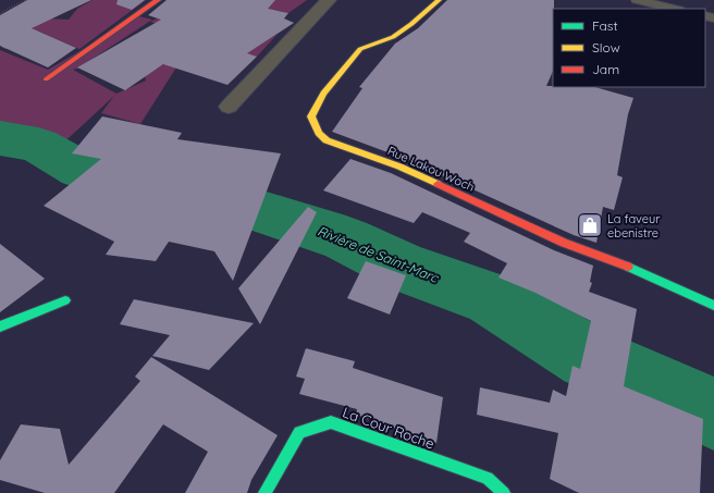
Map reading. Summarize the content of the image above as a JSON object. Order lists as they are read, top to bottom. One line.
{"streets":{"street":["Rue Lakou Woch","La Cour Roche"]},"water":["Rivière de Saint-Marc"],"places":{"shop":["La faveur ebenistre"]},"legend":["Fast","Slow","Jam"]}
